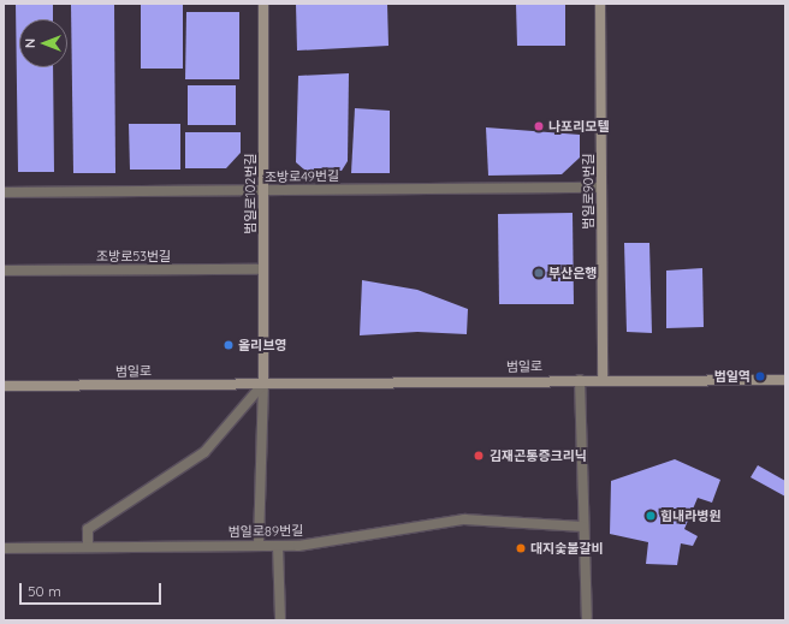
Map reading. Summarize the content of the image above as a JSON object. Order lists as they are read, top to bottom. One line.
{"streets":{"main road":["범일로90번길","범일로102번길","범일로"],"street":["조방로49번길","조방로53번길","범일로89번길"]},"crossings":[["조방로49번길","범일로90번길"],["조방로49번길","범일로102번길"],["범일로90번길","범일로"],["범일로102번길","조방로53번길"],["범일로102번길","범일로"]],"places":["나포리모텔","부산은행","올리브영","범일역","김재곤통증크리닉","힘내라병원","대지숯불갈비"],"scale_bar":"50 m","north":"left"}
